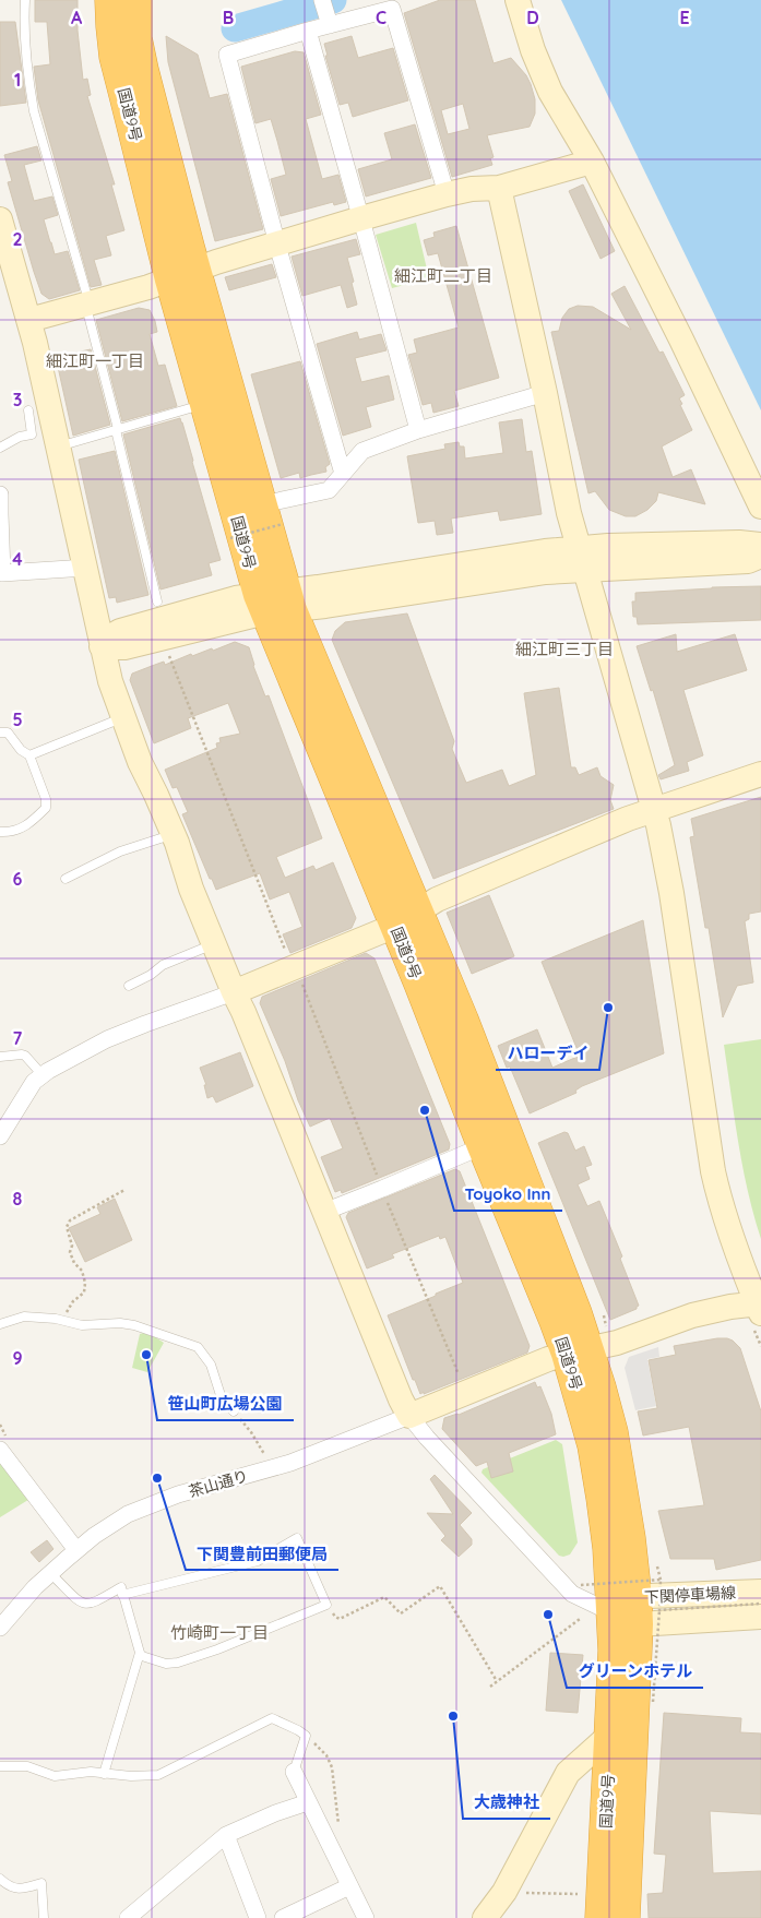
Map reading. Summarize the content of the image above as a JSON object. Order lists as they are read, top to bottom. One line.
{"streets":{"highway":["国道9号"],"street":["茶山通り","下関停車場線"]},"crossings":[["国道9号","下関停車場線"]],"districts":["細江町二丁目","細江町一丁目","細江町三丁目","竹崎町一丁目"],"places":["ハローデイ","Toyoko Inn","笹山町広場公園","下関豊前田郵便局","グリーンホテル","大歳神社"],"grid":{"columns":["A","B","C","D","E"],"rows":["1","2","3","4","5","6","7","8","9"]}}
